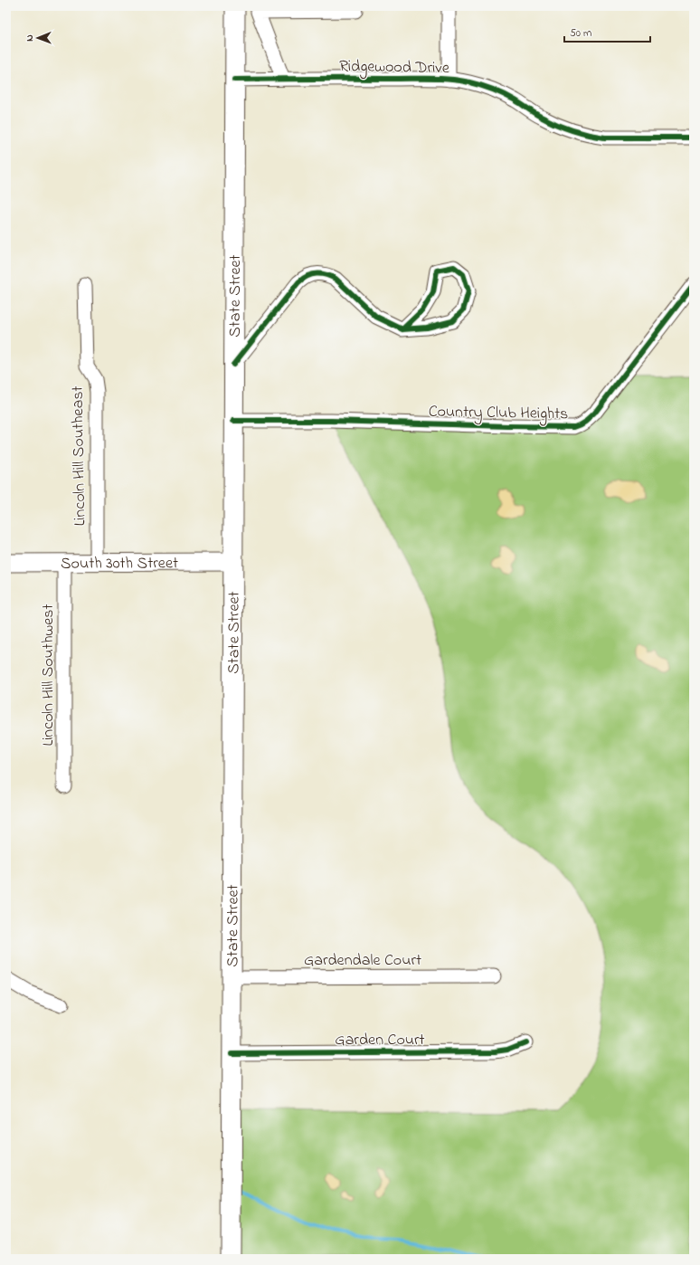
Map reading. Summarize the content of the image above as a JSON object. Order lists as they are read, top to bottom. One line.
{"streets":{"main road":["State Street"],"street":["Ridgewood Drive","Country Club Heights","Lincoln Hill Southeast","South 30th Street","Lincoln Hill Southwest","Gardendale Court","Garden Court"]},"crossings":[["Ridgewood Drive","State Street"],["State Street","Country Club Heights"],["State Street","South 30th Street"],["State Street","Gardendale Court"],["State Street","Garden Court"],["Lincoln Hill Southeast","South 30th Street"],["South 30th Street","Lincoln Hill Southwest"]],"scale_bar":"50 m","north":"left"}
